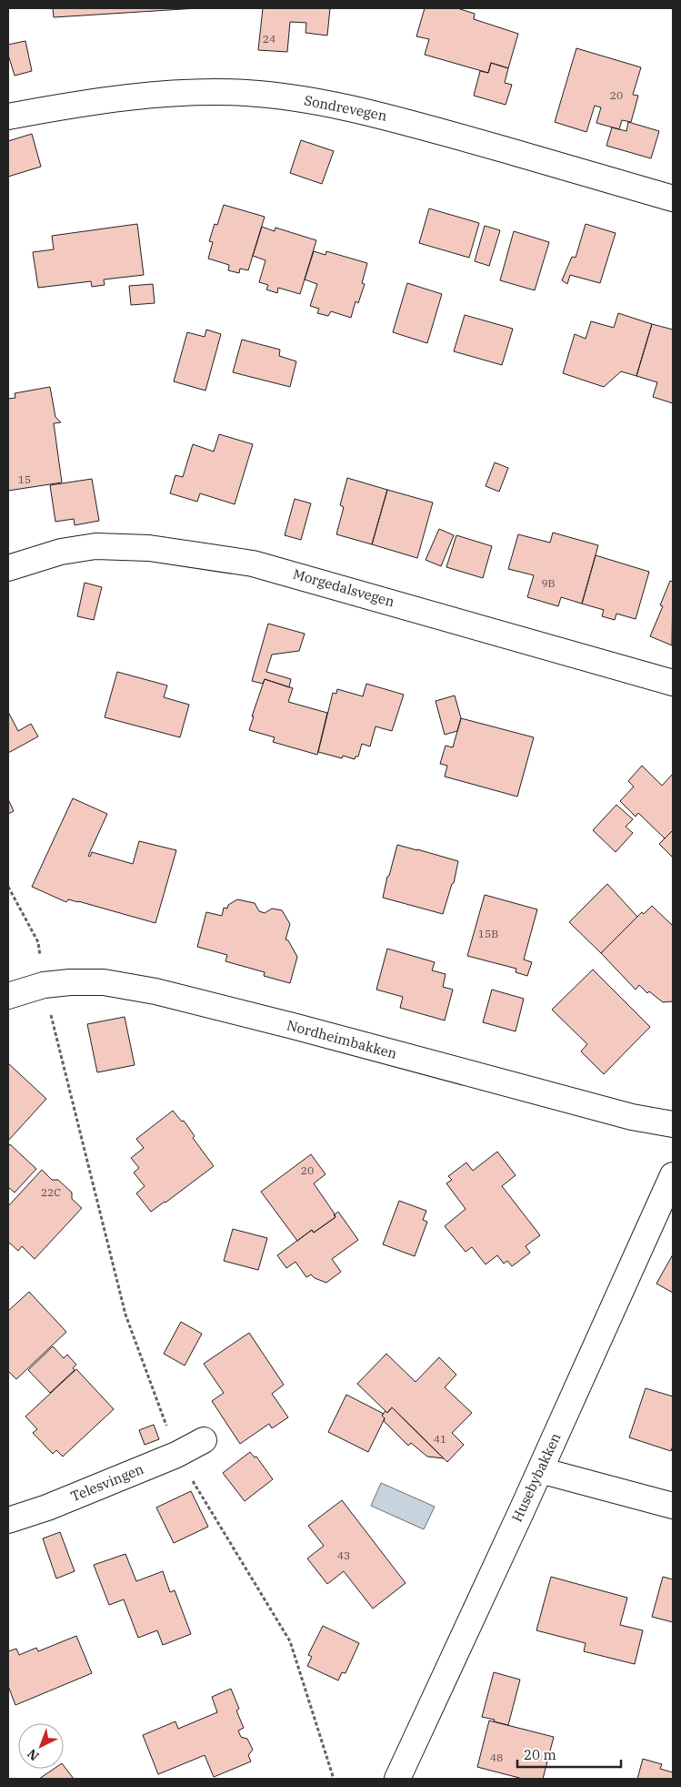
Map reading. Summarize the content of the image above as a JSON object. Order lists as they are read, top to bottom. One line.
{"streets":{"street":["Sondrevegen","Morgedalsvegen","Nordheimbakken","Husebybakken","Telesvingen"]},"house_numbers":["24","20","15","9B","15B","20","22C","41","43","48"],"scale_bar":"20 m","north":"bottom left"}
